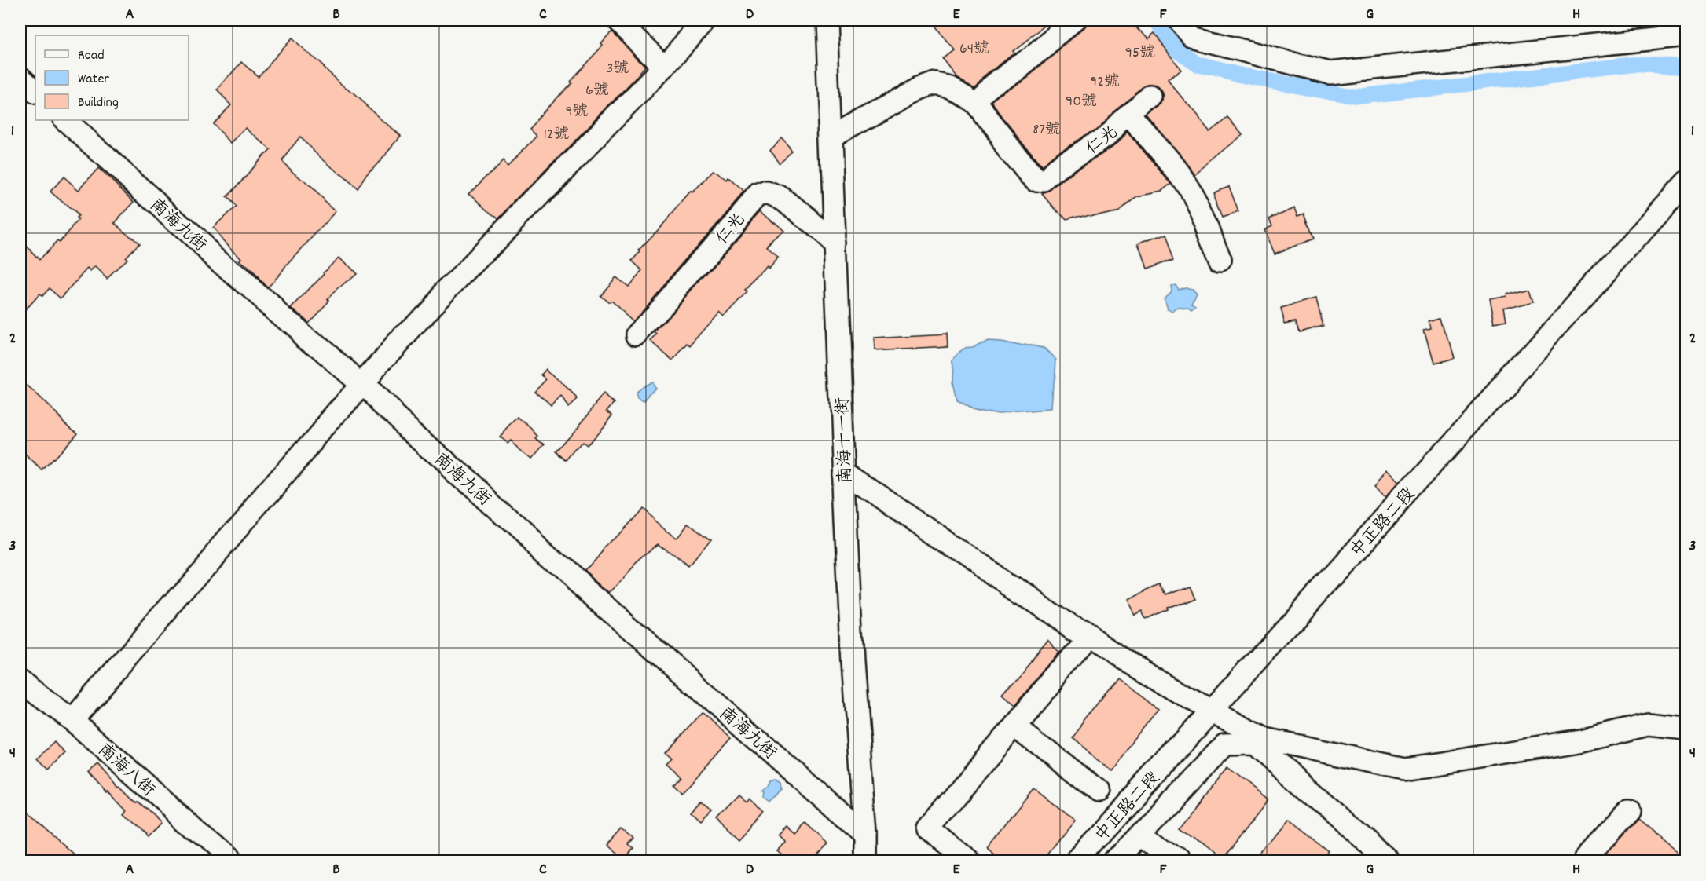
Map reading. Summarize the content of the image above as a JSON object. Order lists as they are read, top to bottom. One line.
{"streets":{"street":["仁光","南海九街","南海十一街","中正路二段","南海八街"]},"crossings":[["仁光","南海十一街"],["南海九街","南海十一街"]],"house_numbers":["64號","95號","3號","92號","6號","90號","9號","87號","12號"],"legend":["Road","Water","Building"],"grid":{"columns":["A","B","C","D","E","F","G","H"],"rows":["1","2","3","4"]}}
